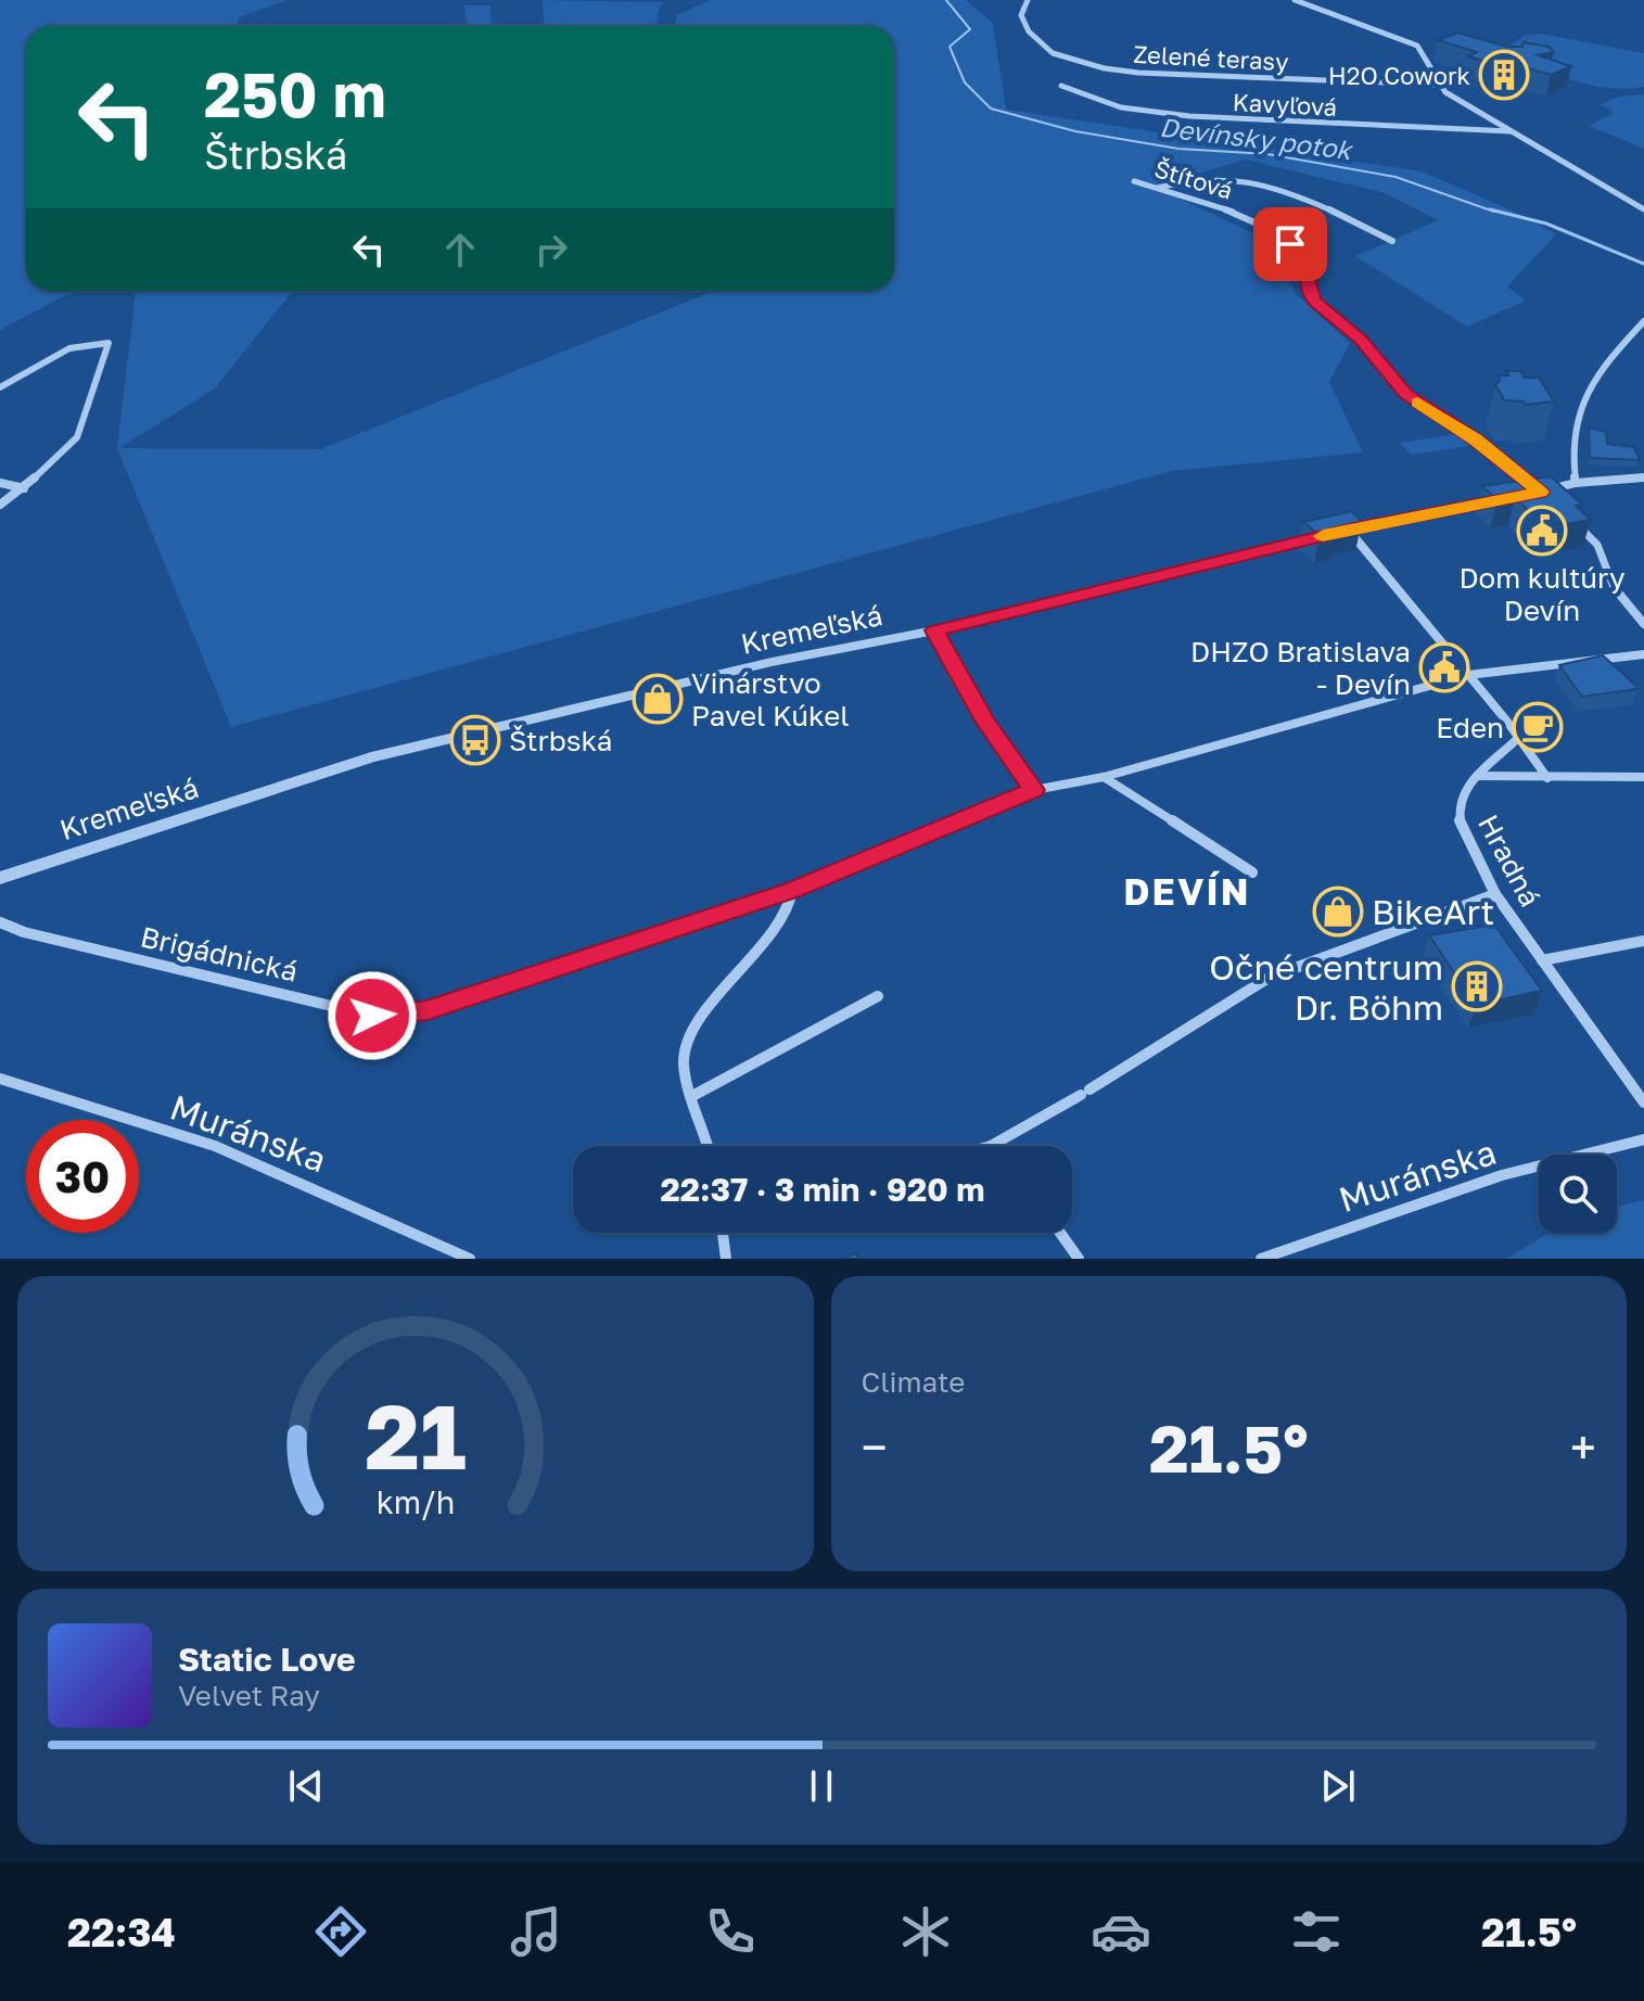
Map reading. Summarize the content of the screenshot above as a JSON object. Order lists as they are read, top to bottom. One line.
{"streets":{"street":["Zelené terasy","Kavyľová","Štítová","Kremeľská","Hradná","Brigádnická","Muránska"]},"crossings":[["Štítová","Kremeľská"]],"districts":["DEVÍN"],"water":["Devínsky potok"],"places":{"building":["H2O Cowork","Očné centrum Dr. Böhm"],"public building":["Dom kultúry Devín","DHZO Bratislava - Devín"],"shop":["Vinárstvo Pavel Kúkel","BikeArt"],"cafe":["Eden"],"bus stop":["Štrbská"]},"page":{"turn":["250 m","Štrbská"],"limit":"30","trip":"22:37 · 3 min · 920 m","tile":"Climate","heat":["−","21.5°","+"],"song":["Static Love","Velvet Ray"],"tabs":["22:34","21.5°"],"gauge":["21","km/h"]}}
